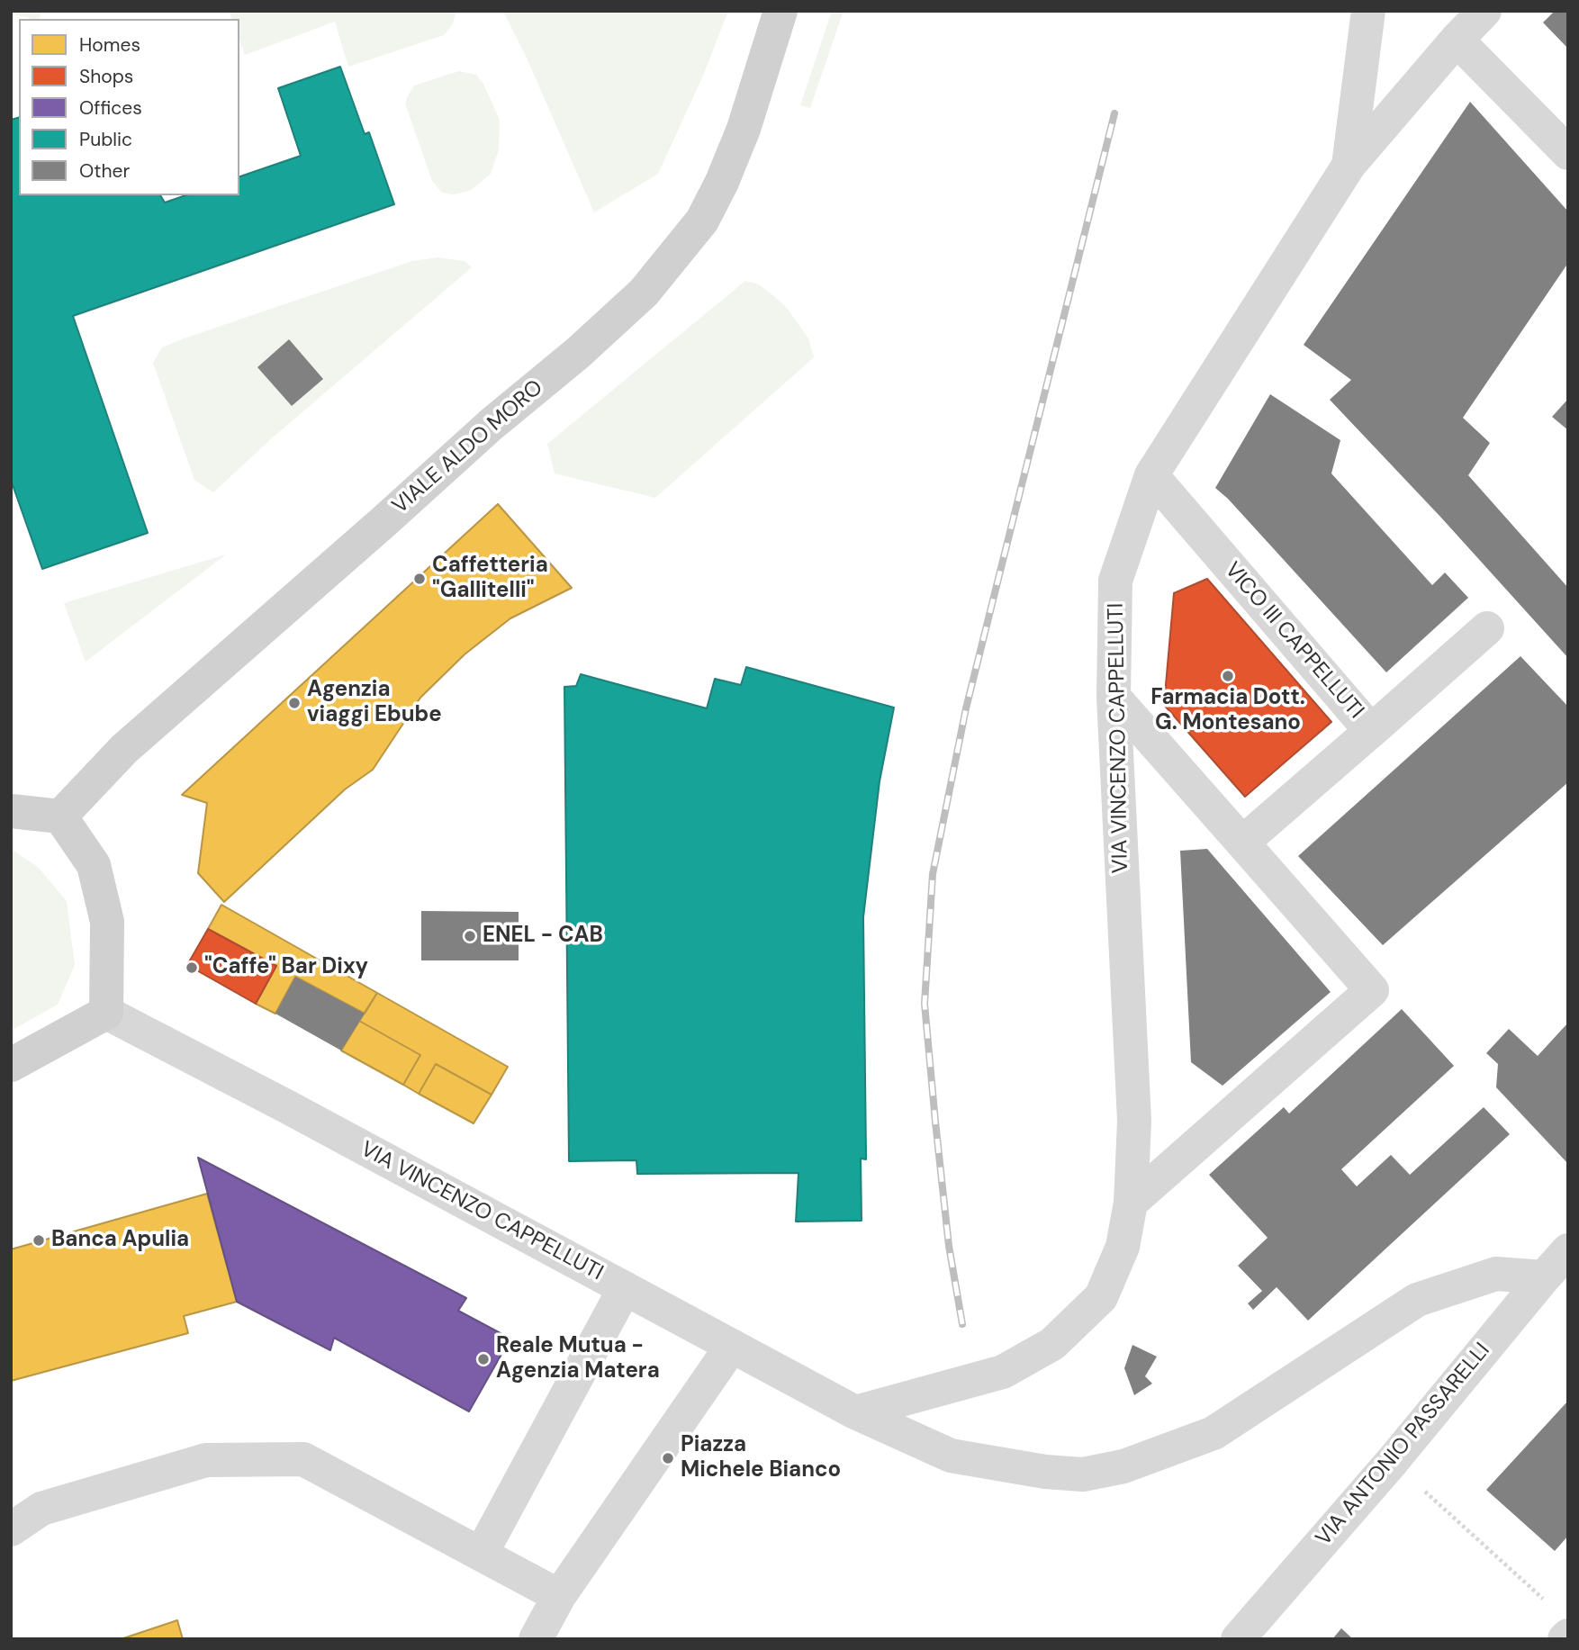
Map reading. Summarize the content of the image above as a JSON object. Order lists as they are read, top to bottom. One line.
{"streets":{"main road":["VIALE ALDO MORO"],"street":["VICO III CAPPELLUTI","VIA VINCENZO CAPPELLUTI","VIA ANTONIO PASSARELLI"]},"crossings":[["VICO III CAPPELLUTI","VIA VINCENZO CAPPELLUTI"],["VIA VINCENZO CAPPELLUTI","VIA ANTONIO PASSARELLI"]],"places":["Caffetteria \"Gallitelli\"","Farmacia Dott. G. Montesano","Agenzia viaggi Ebube","ENEL - CAB","\"Caffe\" Bar Dixy","Banca Apulia","Reale Mutua - Agenzia Matera","Piazza Michele Bianco"],"legend":["Homes","Shops","Offices","Public","Other"]}
